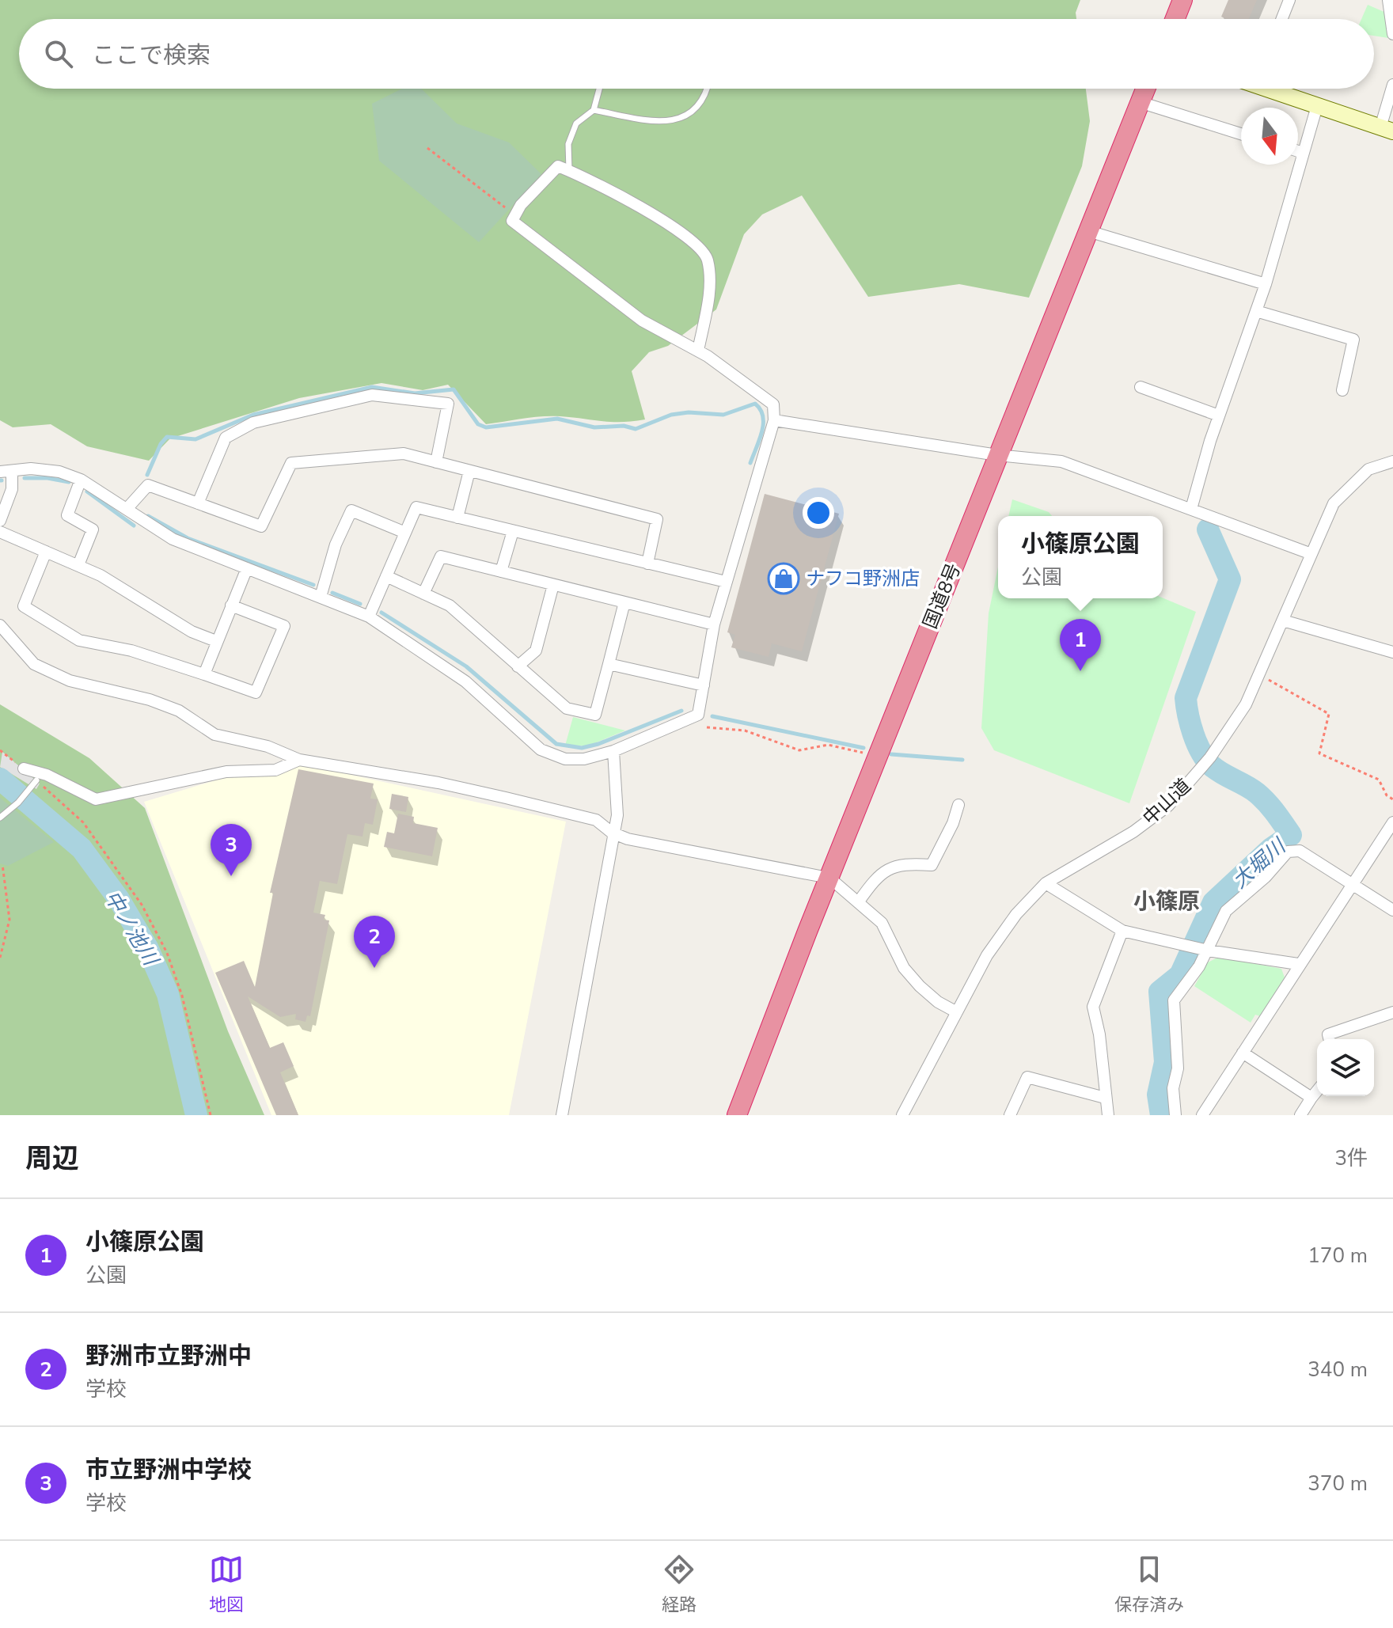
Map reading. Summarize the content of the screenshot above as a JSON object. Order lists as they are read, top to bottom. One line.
{"streets":{"highway":["国道8号"],"street":["中山道"]},"districts":["小篠原"],"water":["大堀川","中ノ池川"],"places":{"shop":["ナフコ野洲店"]},"north":"bottom","page":{"search":"ここで検索","popup":["小篠原公園","公園"],"pins":["1","3","2"],"heading":["周辺","3件"],"list":[{"mark":"1","name":"小篠原公園","note":"公園","value":"170 m"},{"mark":"2","name":"野洲市立野洲中","note":"学校","value":"340 m"},{"mark":"3","name":"市立野洲中学校","note":"学校","value":"370 m"}],"nav":["地図","経路","保存済み"]}}
